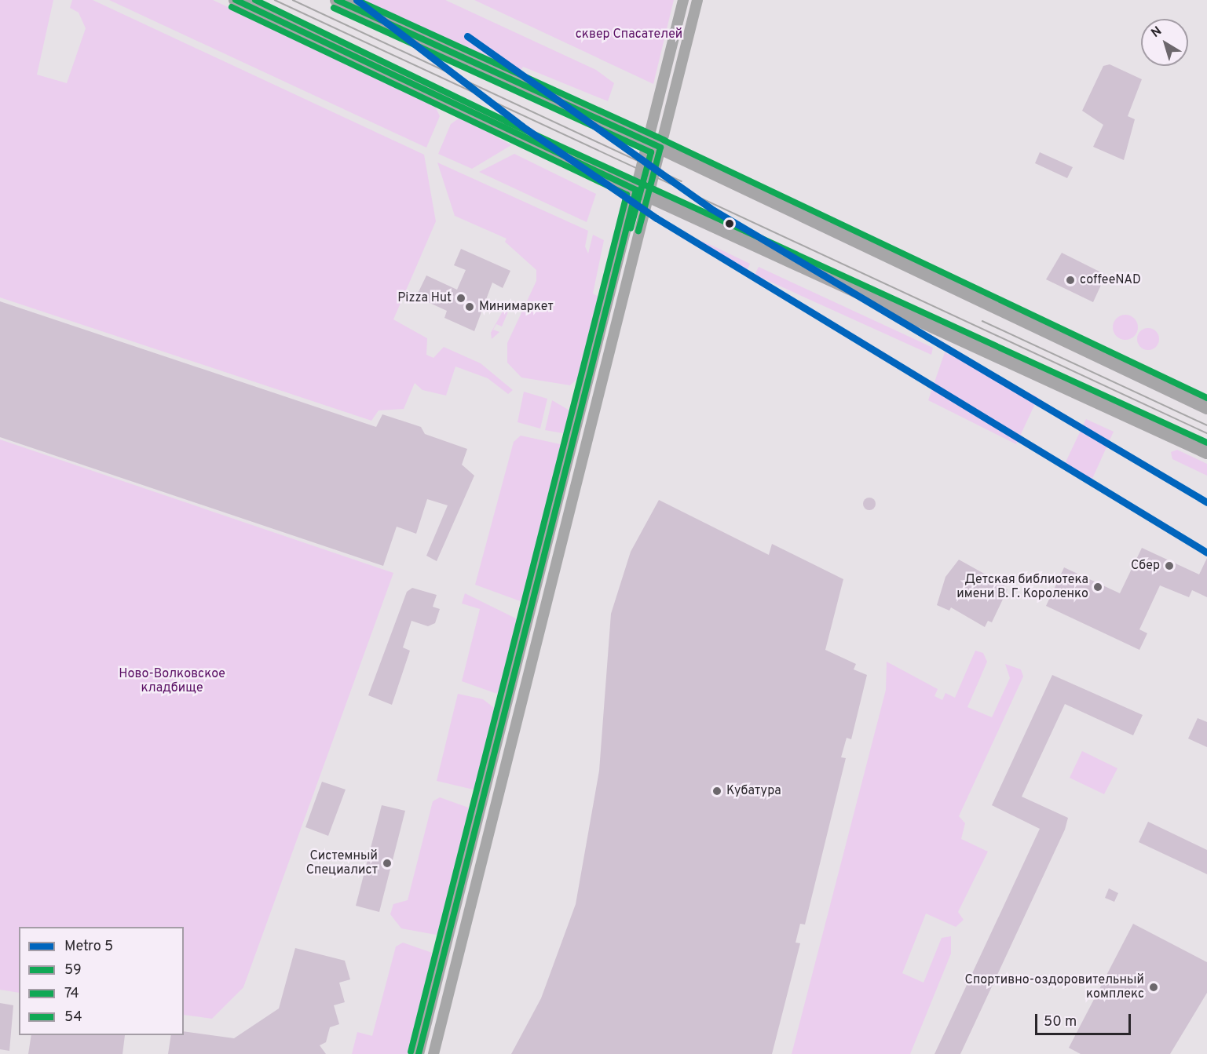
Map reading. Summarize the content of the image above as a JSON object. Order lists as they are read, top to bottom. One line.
{"parks":["cквер Спасателей","Ново-Волковское кладбище"],"places":["coffeeNAD","Pizza Hut","Минимаркет","Сбер","Детская библиотека имени В. Г. Короленко","Кубатура","Системный Специалист","Спортивно-оздоровительный комплекс"],"lines":["metro line 5","transit line 59","transit line 54","transit line 74"],"legend":["Metro 5","59","74","54"],"scale_bar":"50 m","north":"top left"}
